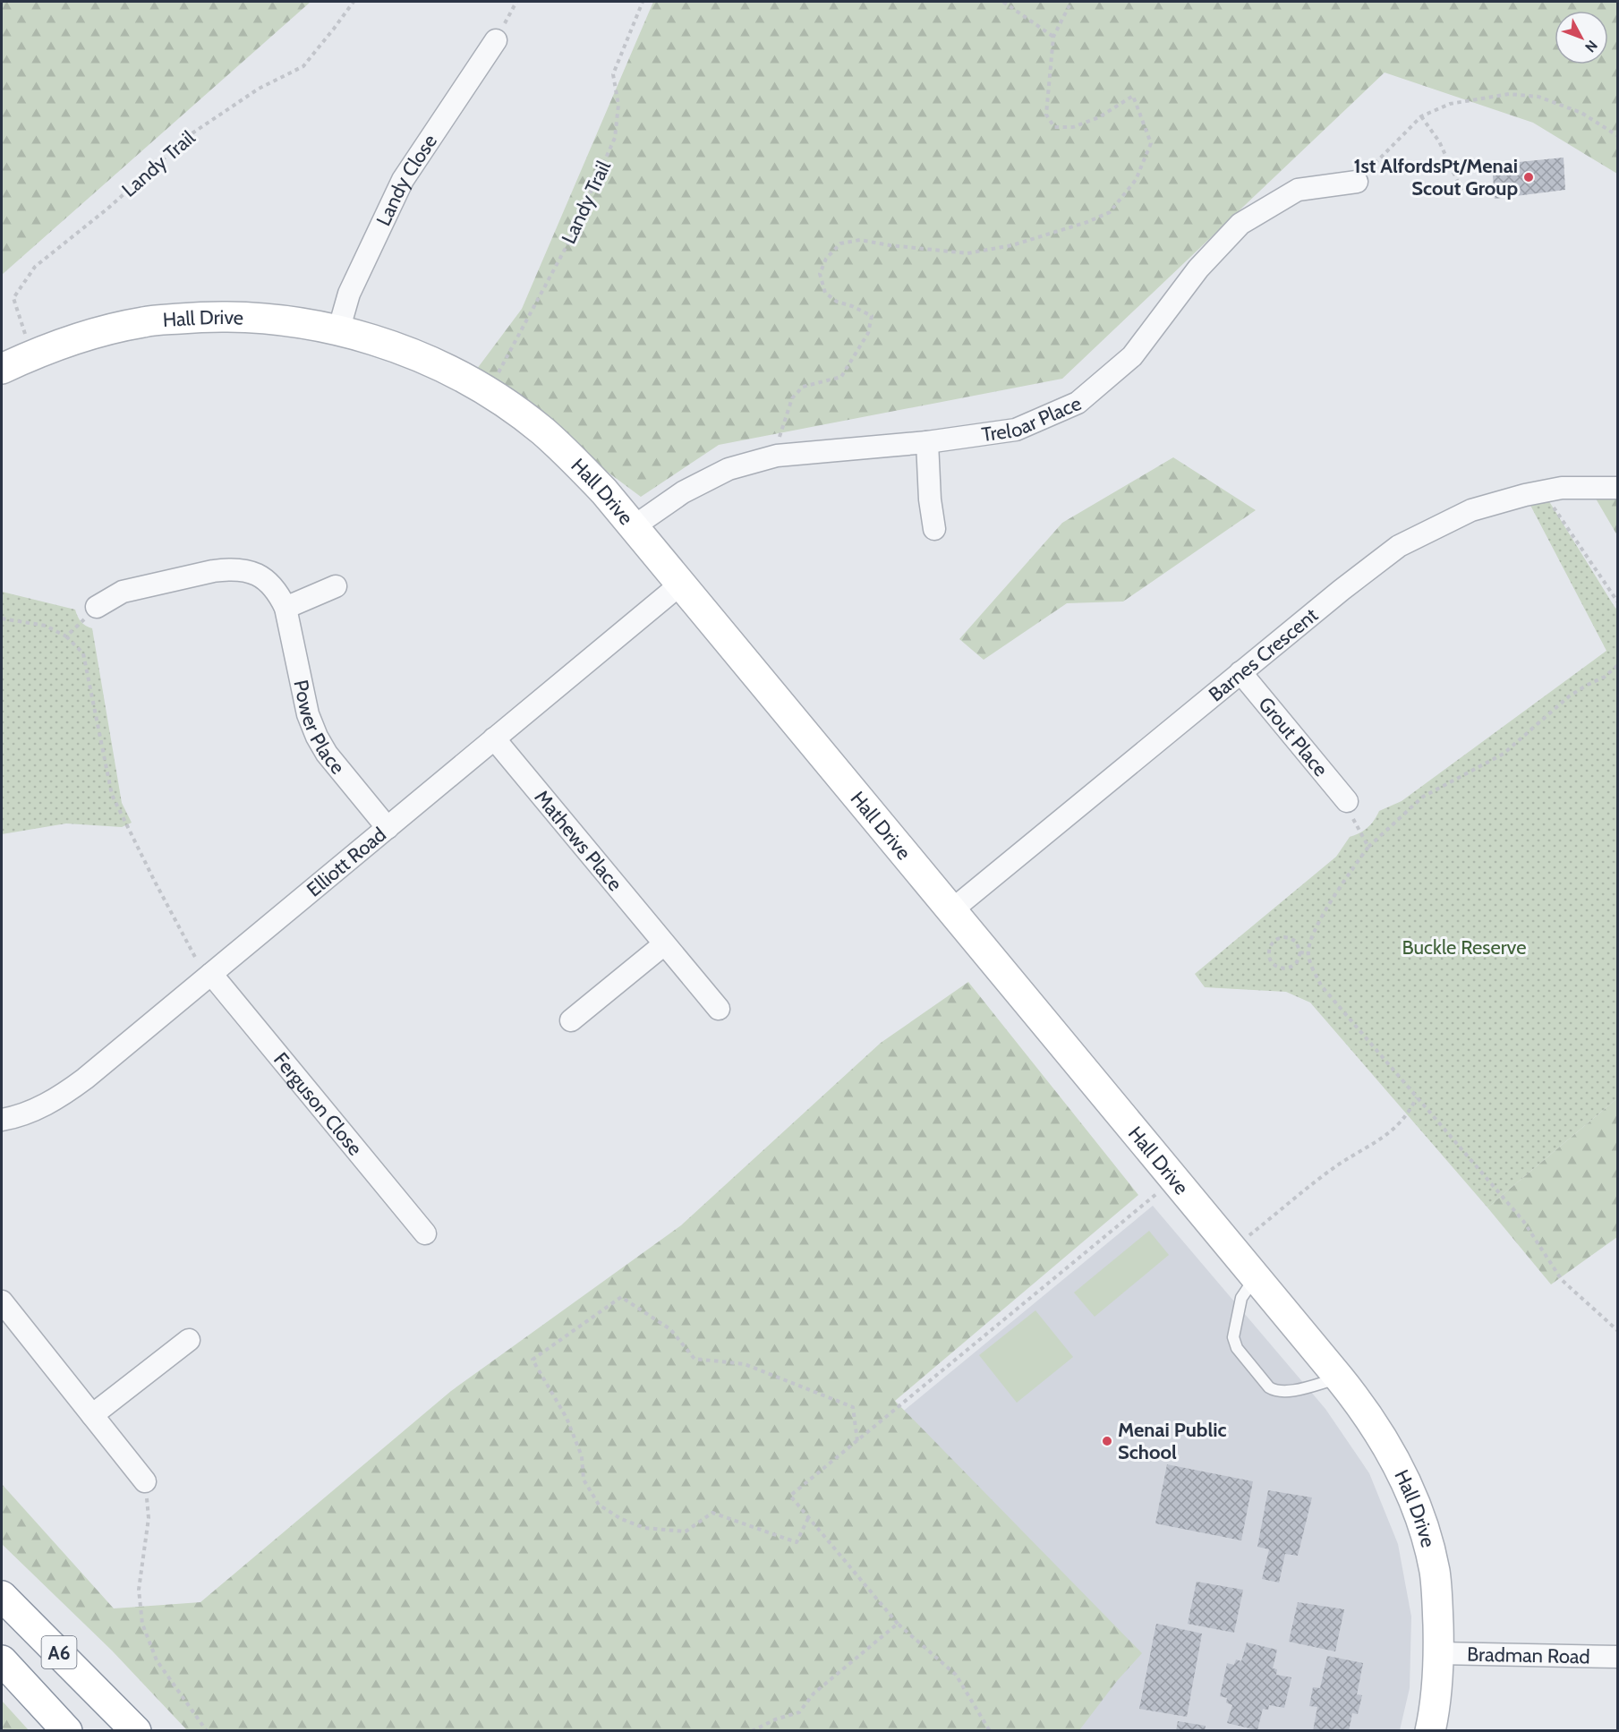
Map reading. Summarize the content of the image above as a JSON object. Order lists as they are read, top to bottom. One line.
{"streets":{"main road":["Hall Drive","A6"],"street":["Landy Close","Treloar Place","Barnes Crescent","Power Place","Grout Place","Mathews Place","Elliott Road","Ferguson Close","Bradman Road"],"path":["Landy Trail"]},"crossings":[["Landy Trail","Hall Drive"],["Landy Close","Hall Drive"],["Hall Drive","Treloar Place"],["Hall Drive","Barnes Crescent"],["Hall Drive","Elliott Road"],["Hall Drive","Bradman Road"],["Barnes Crescent","Grout Place"],["Power Place","Elliott Road"],["Mathews Place","Elliott Road"],["Elliott Road","Ferguson Close"]],"parks":["Buckle Reserve"],"places":["1st AlfordsPt/Menai Scout Group","Menai Public School"],"north":"bottom right"}
